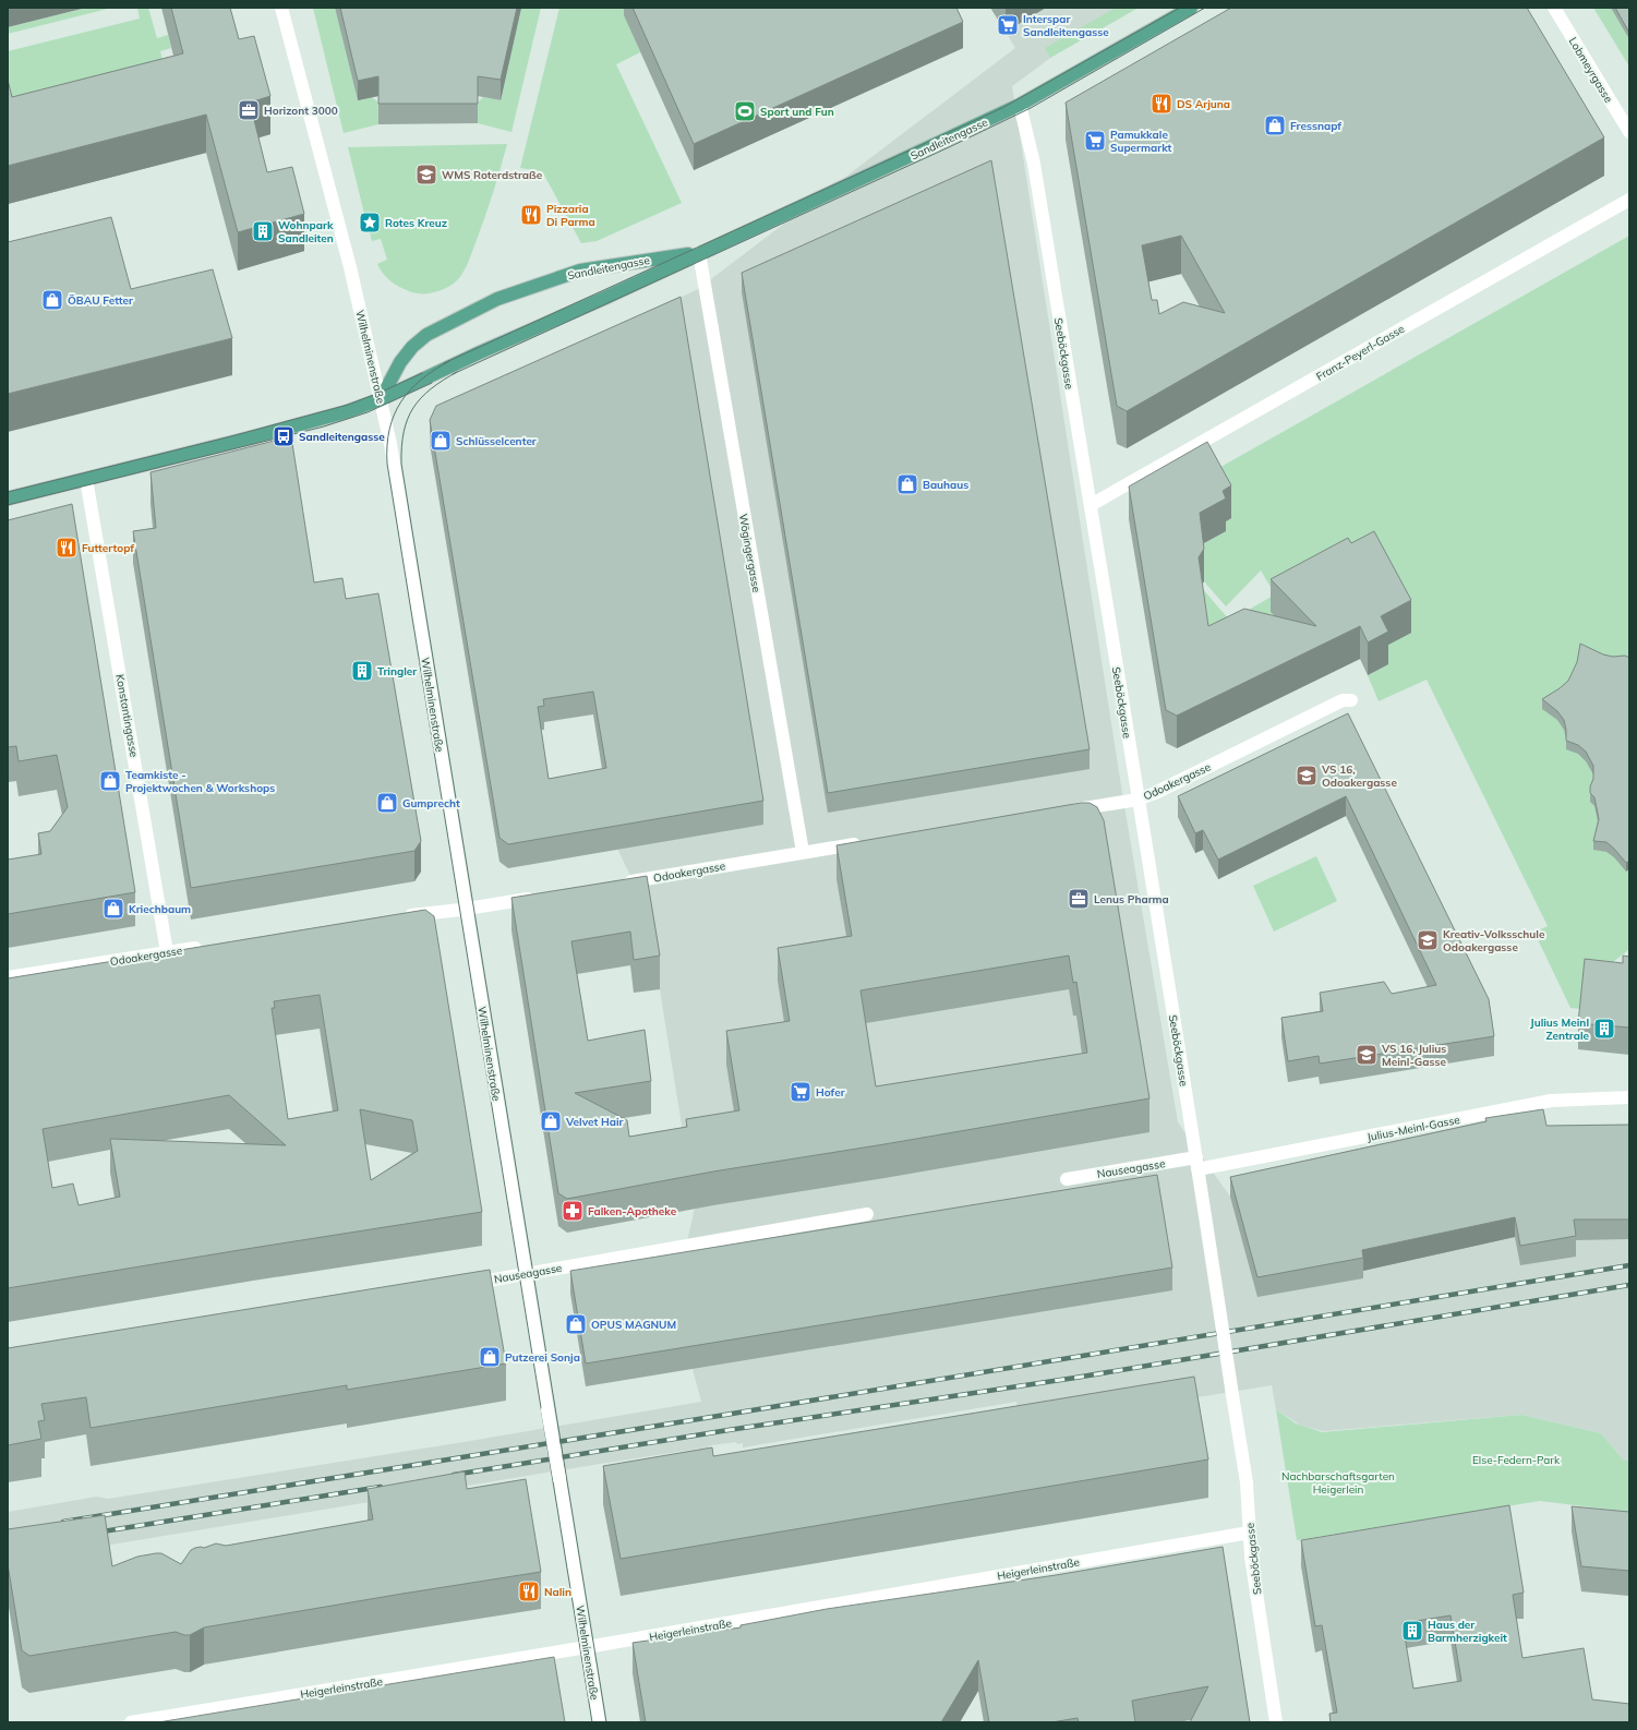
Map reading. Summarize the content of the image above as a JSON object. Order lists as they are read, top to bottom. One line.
{"streets":{"main road":["Sandleitengasse"],"street":["Lobmeyrgasse","Franz-Peyerl-Gasse","Seeböckgasse","Wilhelminenstraße","Wögingergasse","Konstantingasse","Odoakergasse","Julius-Meinl-Gasse","Nauseagasse","Heigerleinstraße"]},"crossings":[["Sandleitengasse","Seeböckgasse"],["Sandleitengasse","Wilhelminenstraße"],["Sandleitengasse","Wögingergasse"],["Sandleitengasse","Konstantingasse"],["Franz-Peyerl-Gasse","Seeböckgasse"],["Seeböckgasse","Odoakergasse"],["Seeböckgasse","Julius-Meinl-Gasse"],["Seeböckgasse","Nauseagasse"],["Seeböckgasse","Heigerleinstraße"],["Wilhelminenstraße","Nauseagasse"],["Wilhelminenstraße","Heigerleinstraße"],["Wögingergasse","Odoakergasse"],["Konstantingasse","Odoakergasse"],["Julius-Meinl-Gasse","Nauseagasse"]],"parks":["Else-Federn-Park","Nachbarschaftsgarten Heigerlein"],"places":{"supermarket":["Interspar Sandleitengasse","Pamukkale Supermarkt","Hofer"],"restaurant":["DS Arjuna","Pizzaria Di Parma","Futtertopf","Nalin"],"office":["Horizont 3000","Lenus Pharma"],"sports":["Sport und Fun"],"shop":["Fressnapf","ÖBAU Fetter","Schlüsselcenter","Bauhaus","Teamkiste - Projektwochen & Workshops","Gumprecht","Kriechbaum","Velvet Hair","OPUS MAGNUM","Putzerei Sonja"],"school or university":["WMS Roterdstraße","VS 16, Odoakergasse","Kreativ-Volksschule Odoakergasse","VS 16, Julius Meinl-Gasse"],"place":["Rotes Kreuz"],"building":["Wohnpark Sandleiten","Tringler","Julius Meinl Zentrale","Haus der Barmherzigkeit"],"bus stop":["Sandleitengasse"],"pharmacy":["Falken-Apotheke"]}}
